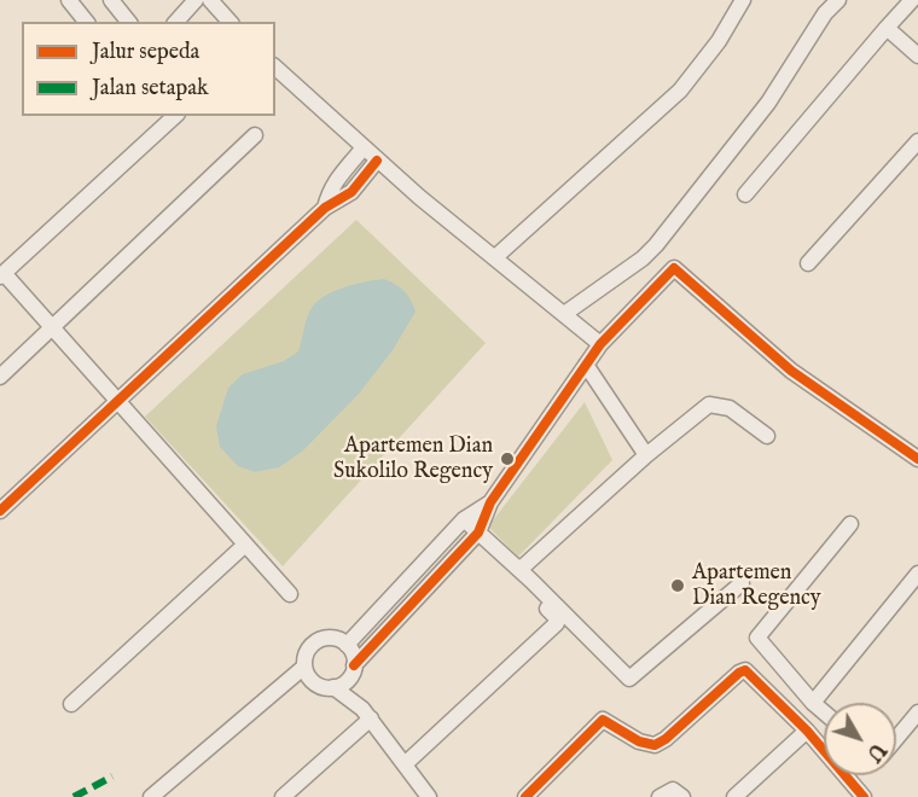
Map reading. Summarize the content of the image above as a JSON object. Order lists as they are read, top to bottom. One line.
{"places":["Apartemen Dian Sukolilo Regency","Apartemen Dian Regency"],"legend":["Jalur sepeda","Jalan setapak"],"north":"bottom right"}
